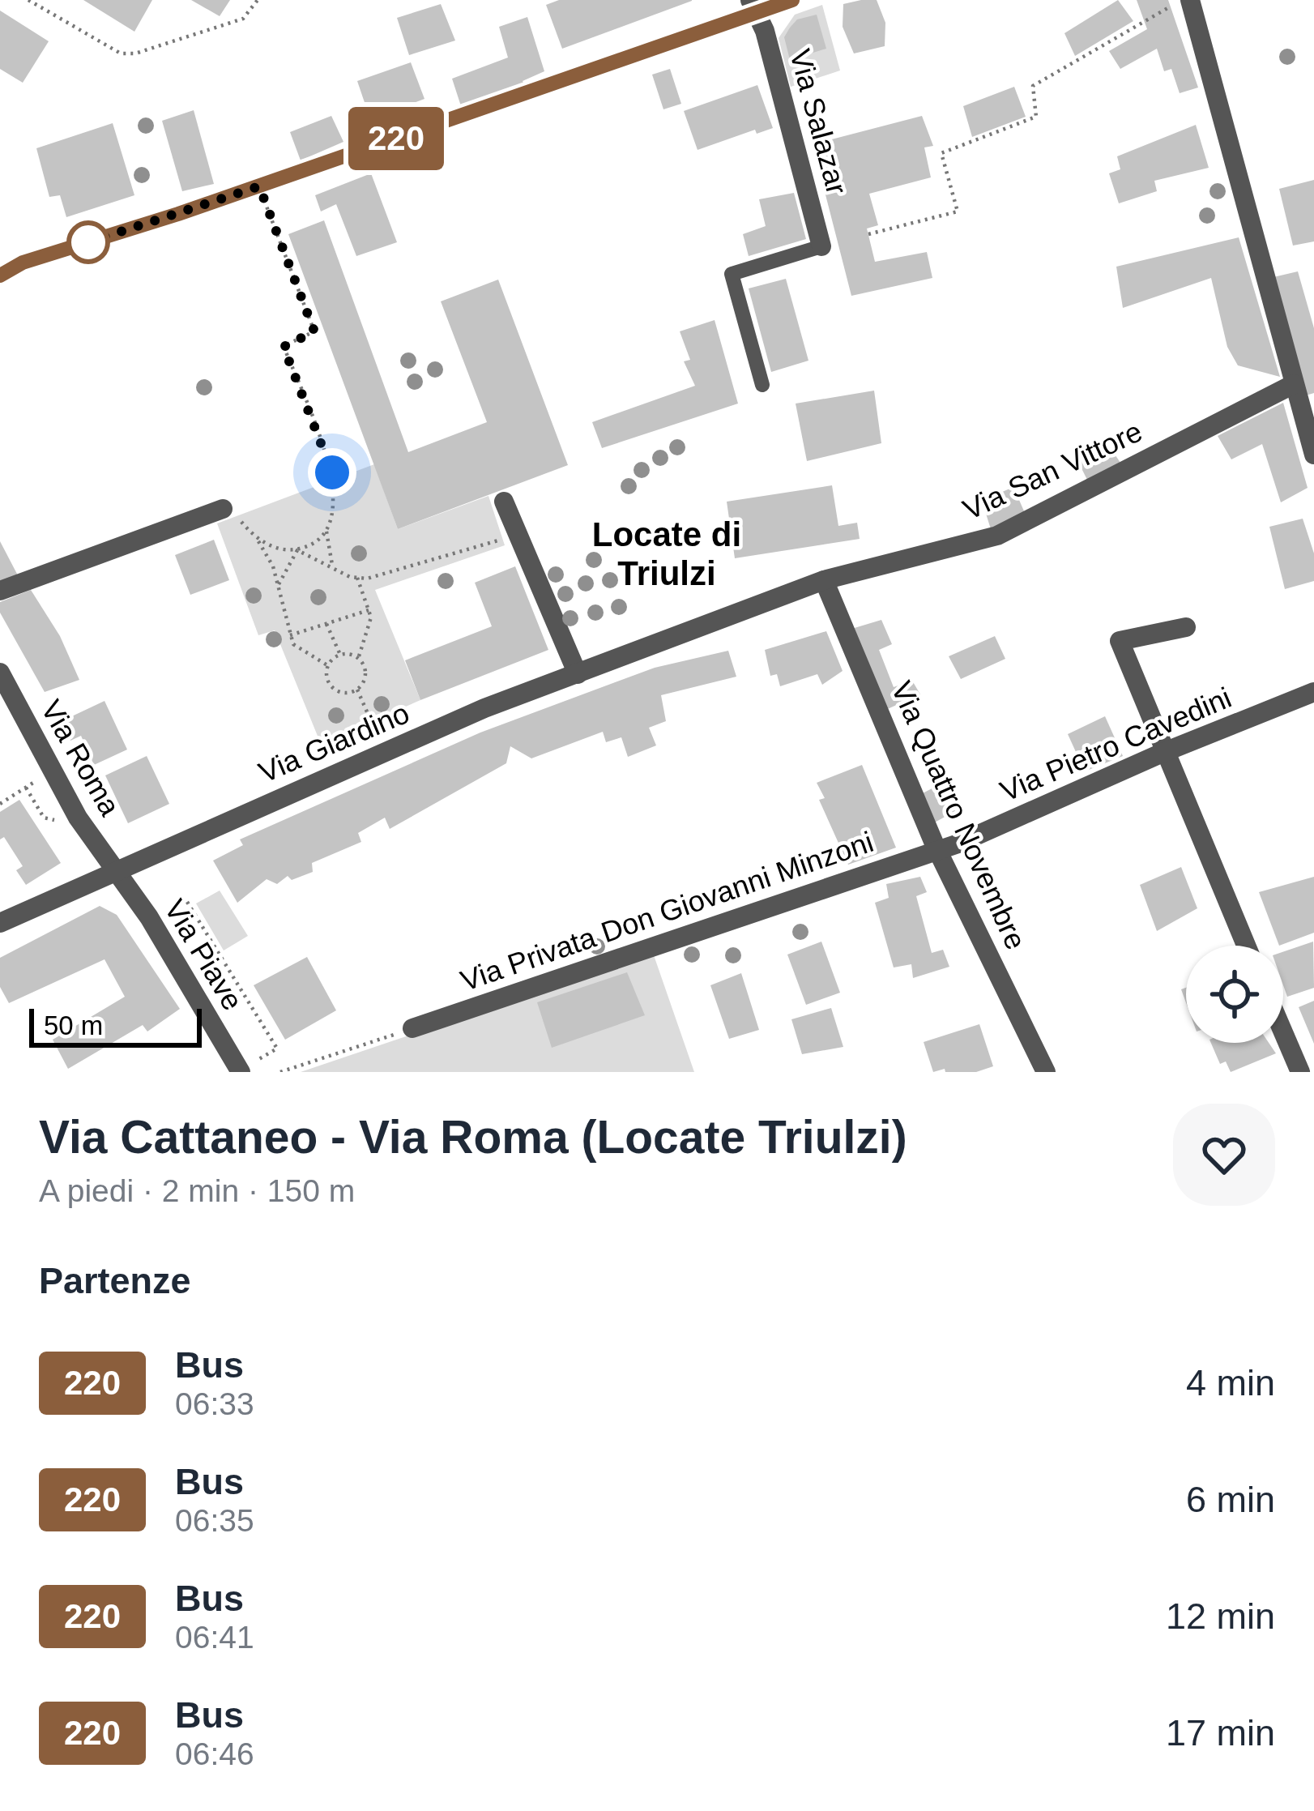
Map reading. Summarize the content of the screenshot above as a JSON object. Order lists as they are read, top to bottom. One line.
{"streets":{"street":["Via Salazar","Via San Vittore","Via Giardino","Via Pietro Cavedini","Via Roma","Via Quattro Novembre","Via Privata Don Giovanni Minzoni","Via Piave"]},"crossings":[["Via San Vittore","Via Giardino"],["Via San Vittore","Via Quattro Novembre"],["Via Giardino","Via Roma"],["Via Giardino","Via Piave"],["Via Pietro Cavedini","Via Quattro Novembre"],["Via Pietro Cavedini","Via Privata Don Giovanni Minzoni"],["Via Roma","Via Piave"],["Via Quattro Novembre","Via Privata Don Giovanni Minzoni"]],"districts":["Locate di Triulzi"],"lines":["bus line 220"],"scale_bar":"50 m","page":{"on_map":"220","scale":"50 m","heading":[["Via Cattaneo - Via Roma (Locate Triulzi)","A piedi · 2 min · 150 m"],"Partenze"],"list":[{"mark":"220","name":"Bus","note":"06:33","value":"4 min"},{"mark":"220","name":"Bus","note":"06:35","value":"6 min"},{"mark":"220","name":"Bus","note":"06:41","value":"12 min"},{"mark":"220","name":"Bus","note":"06:46","value":"17 min"}]}}
